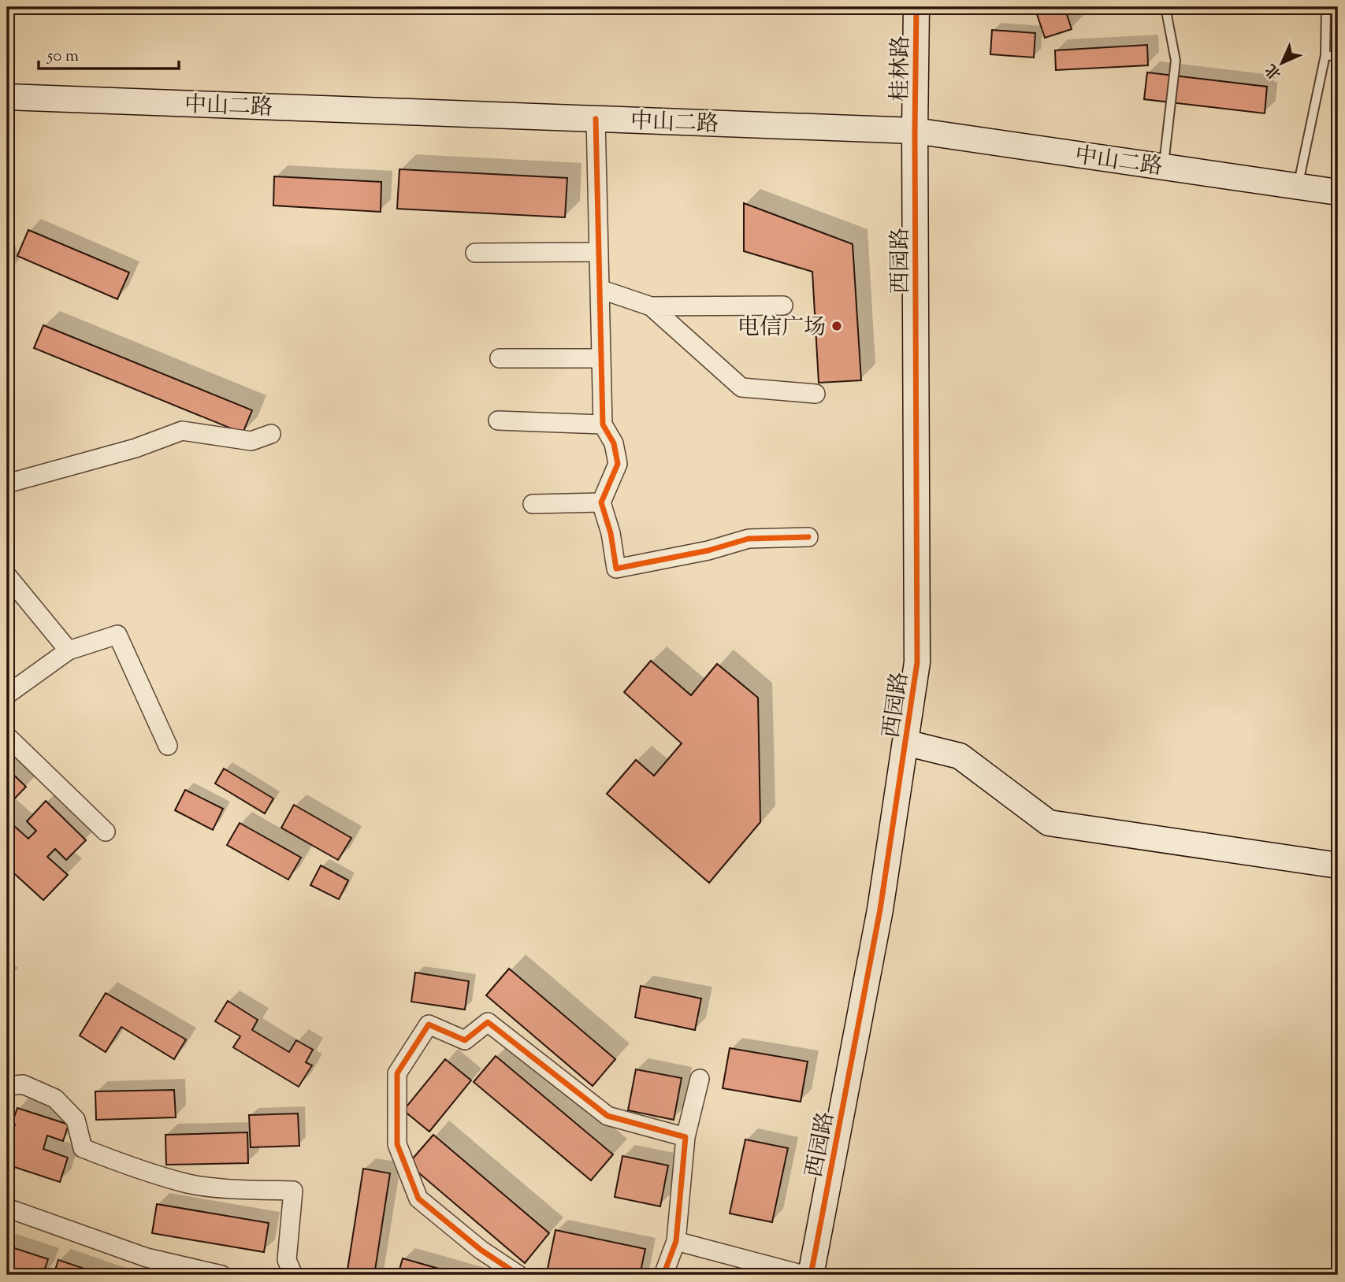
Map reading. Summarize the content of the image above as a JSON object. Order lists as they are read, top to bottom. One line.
{"streets":{"street":["桂林路","中山二路","西园路"]},"crossings":[["桂林路","中山二路"],["桂林路","西园路"],["中山二路","西园路"]],"places":["电信广场"],"scale_bar":"50 m","north":"bottom left"}
